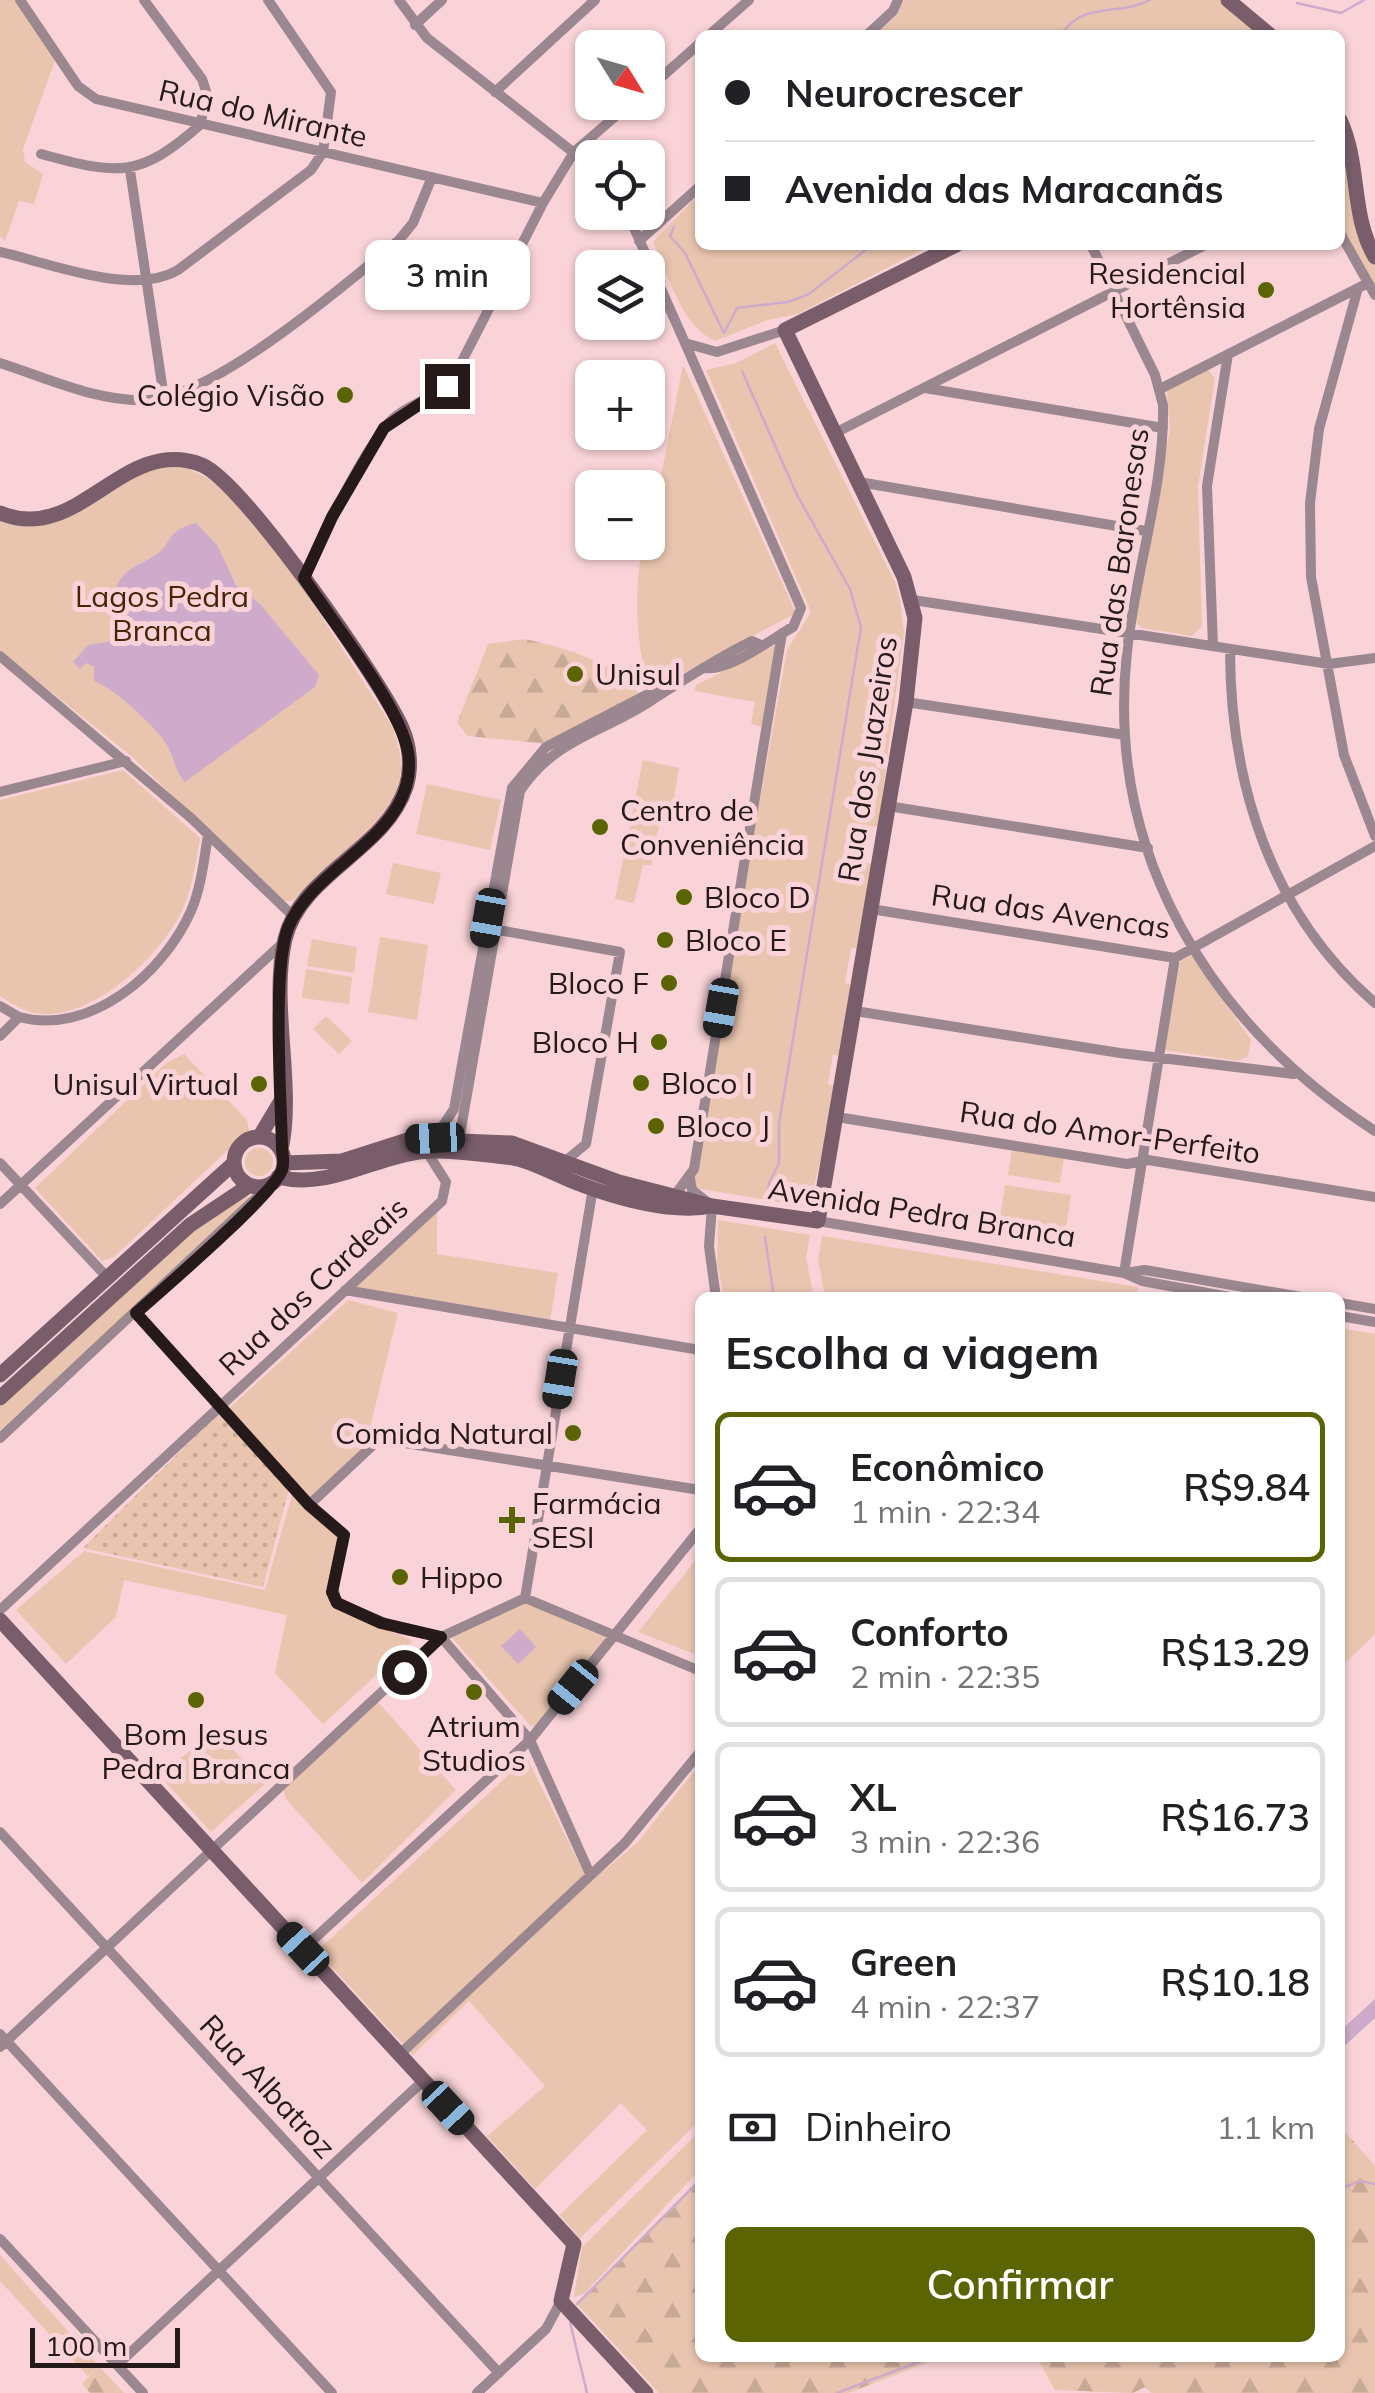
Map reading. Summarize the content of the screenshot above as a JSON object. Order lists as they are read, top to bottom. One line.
{"streets":{"street":["Rua do Mirante","Rua das Baronesas","Rua dos Juazeiros","Rua das Avencas","Rua do Amor-Perfeito","Avenida Pedra Branca","Rua dos Cardeais","Rua Albatroz"]},"crossings":[["Rua das Baronesas","Rua das Avencas"],["Rua dos Juazeiros","Rua das Avencas"],["Rua dos Juazeiros","Rua do Amor-Perfeito"],["Rua dos Juazeiros","Avenida Pedra Branca"],["Avenida Pedra Branca","Rua dos Cardeais"]],"parks":["Lagos Pedra Branca"],"places":{"other":["Residencial Hortênsia","Colégio Visão","Unisul","Centro de Conveniência","Bloco D","Bloco E","Bloco F","Bloco H","Bloco I","Unisul Virtual","Bloco J","Comida Natural","Hippo","Atrium Studios","Bom Jesus Pedra Branca"],"health":["Farmácia SESI"]},"scale_bar":"100 m","north":"bottom right","page":{"map_buttons":["+","−"],"banner":["Neurocrescer","Avenida das Maracanãs"],"bubble":"3 min","heading":"Escolha a viagem","list":[{"name":"Econômico","note":"1 min · 22:34","value":"R$9.84"},{"name":"Conforto","note":"2 min · 22:35","value":"R$13.29"},{"name":"XL","note":"3 min · 22:36","value":"R$16.73"},{"name":"Green","note":"4 min · 22:37","value":"R$10.18"}],"pay":["Dinheiro","1.1 km"],"buttons":"Confirmar","scale":"100 m"}}
